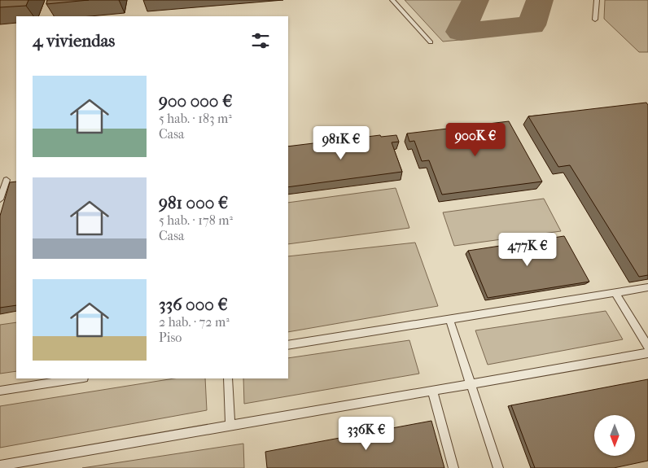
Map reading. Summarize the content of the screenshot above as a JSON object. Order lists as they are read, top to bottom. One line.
{"north":"bottom","page":{"heading":"4 viviendas","list":[{"name":"900 000 €","note":"5 hab. · 183 m² · Casa"},{"name":"981 000 €","note":"5 hab. · 178 m² · Casa"},{"name":"336 000 €","note":"2 hab. · 72 m² · Piso"}],"price":["900K €","981K €","477K €","336K €"]}}
